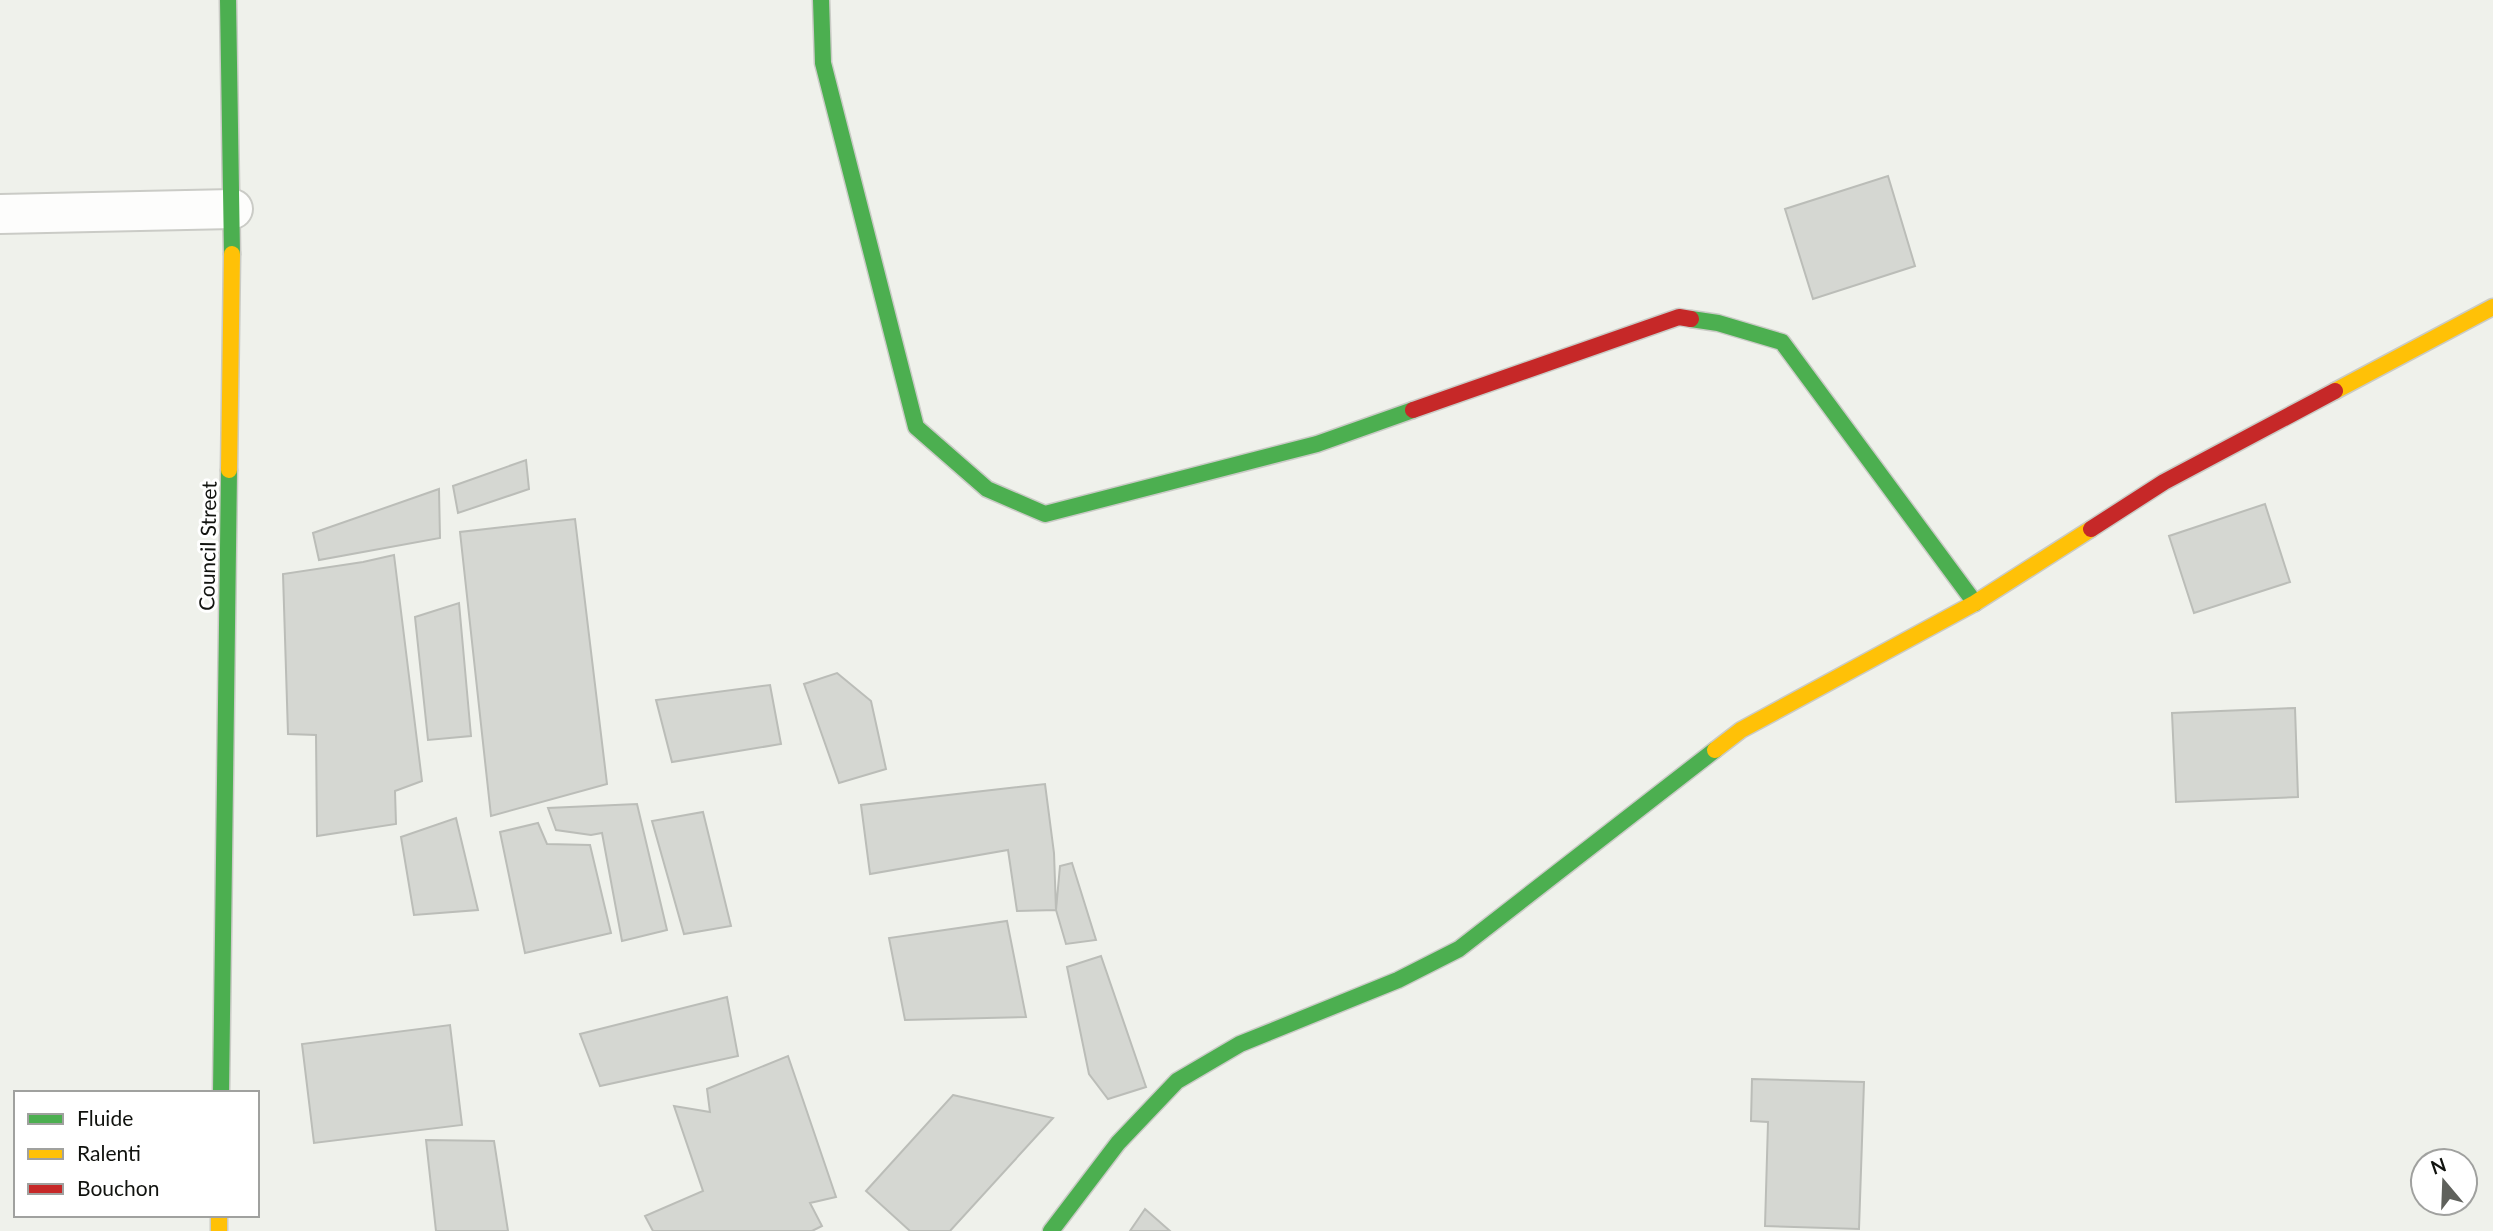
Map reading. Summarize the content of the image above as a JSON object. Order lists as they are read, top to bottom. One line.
{"streets":{"street":["Council Street"]},"legend":["Fluide","Ralenti","Bouchon"],"north":"top"}
